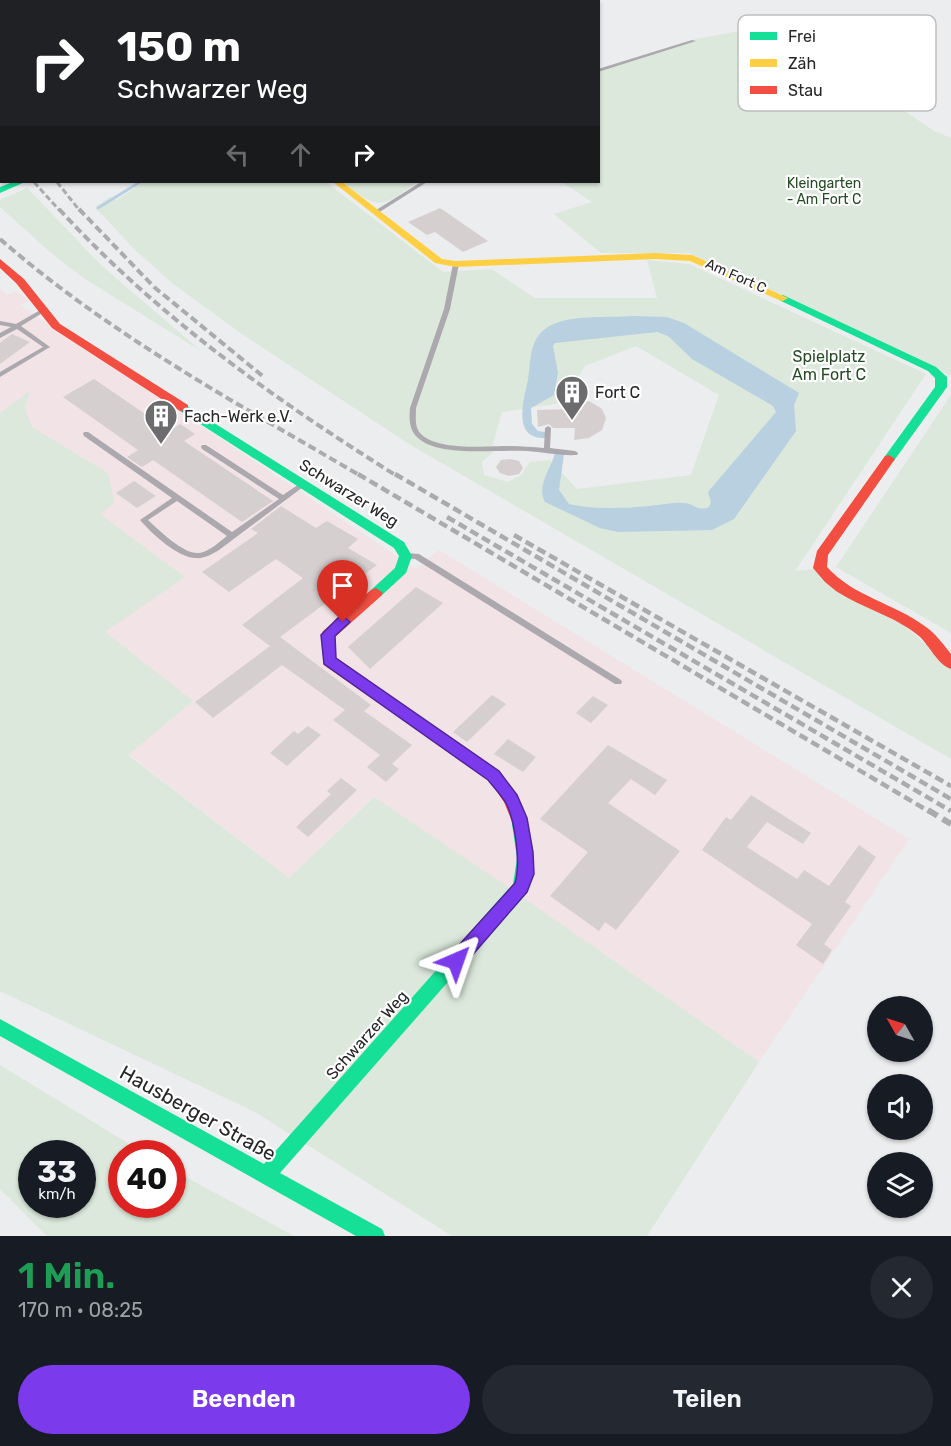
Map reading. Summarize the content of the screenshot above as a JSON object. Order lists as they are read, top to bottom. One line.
{"streets":{"street":["Am Fort C","Schwarzer Weg","Hausberger Straße"]},"crossings":[["Schwarzer Weg","Hausberger Straße"]],"parks":["Kleingarten - Am Fort C","Spielplatz Am Fort C"],"places":{"building":["Fort C","Fach-Werk e.V."]},"legend":["Frei","Zäh","Stau"],"north":"top left","page":{"turn":["150 m","Schwarzer Weg"],"speed":"33 km/h","limit":"40","heading":["1 Min.","170 m · 08:25"],"buttons":["Beenden","Teilen"]}}
